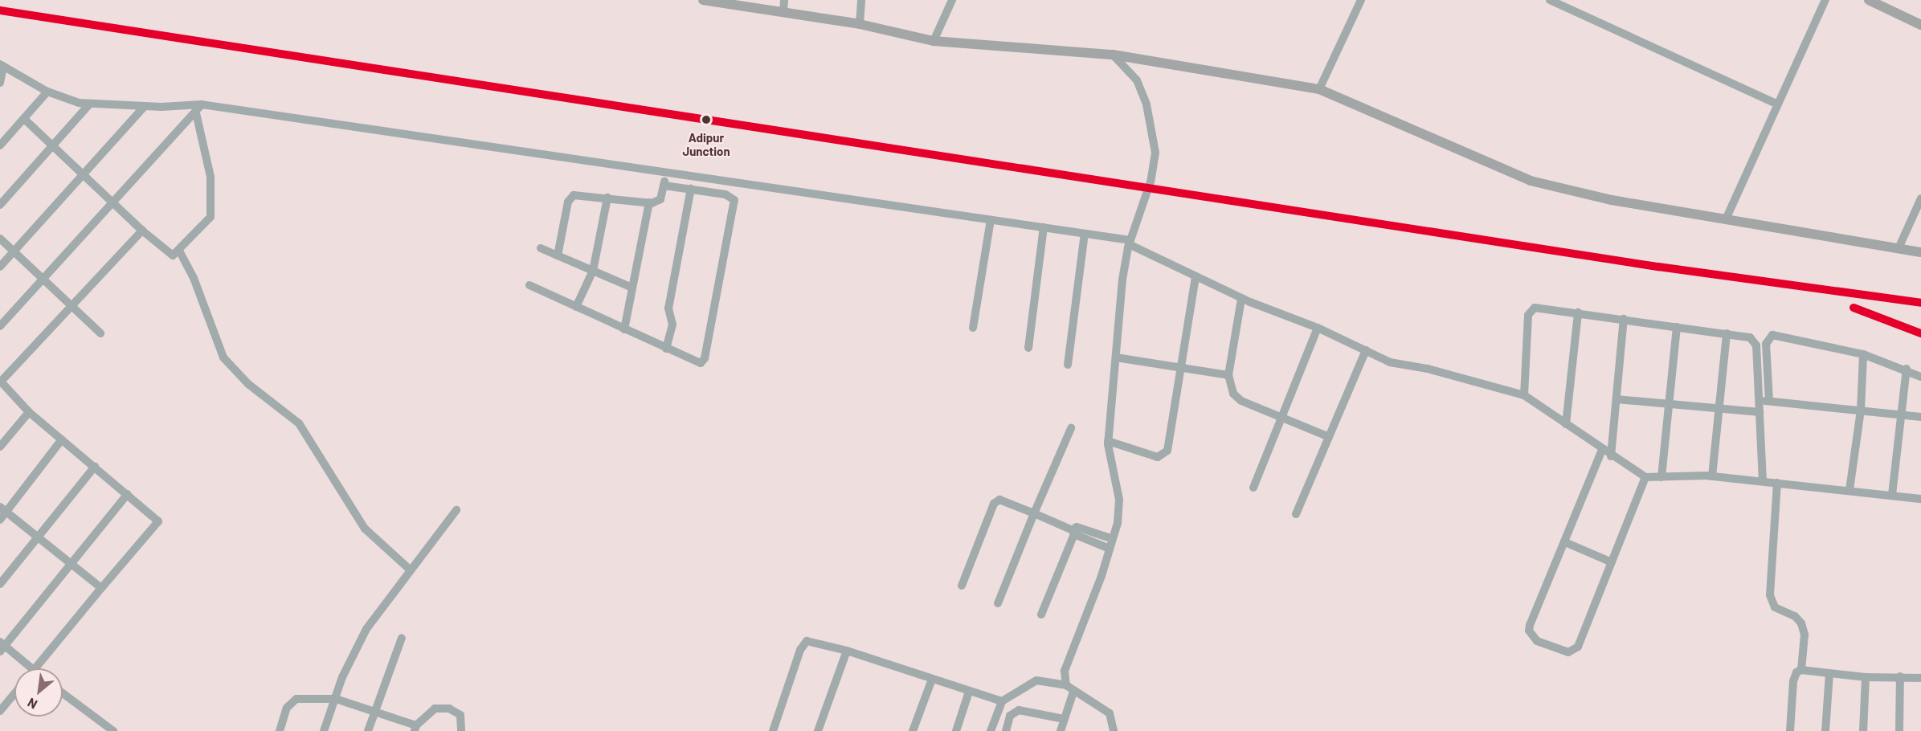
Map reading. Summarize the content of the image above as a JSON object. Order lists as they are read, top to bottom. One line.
{"places":["Adipur Junction"],"north":"bottom left"}
